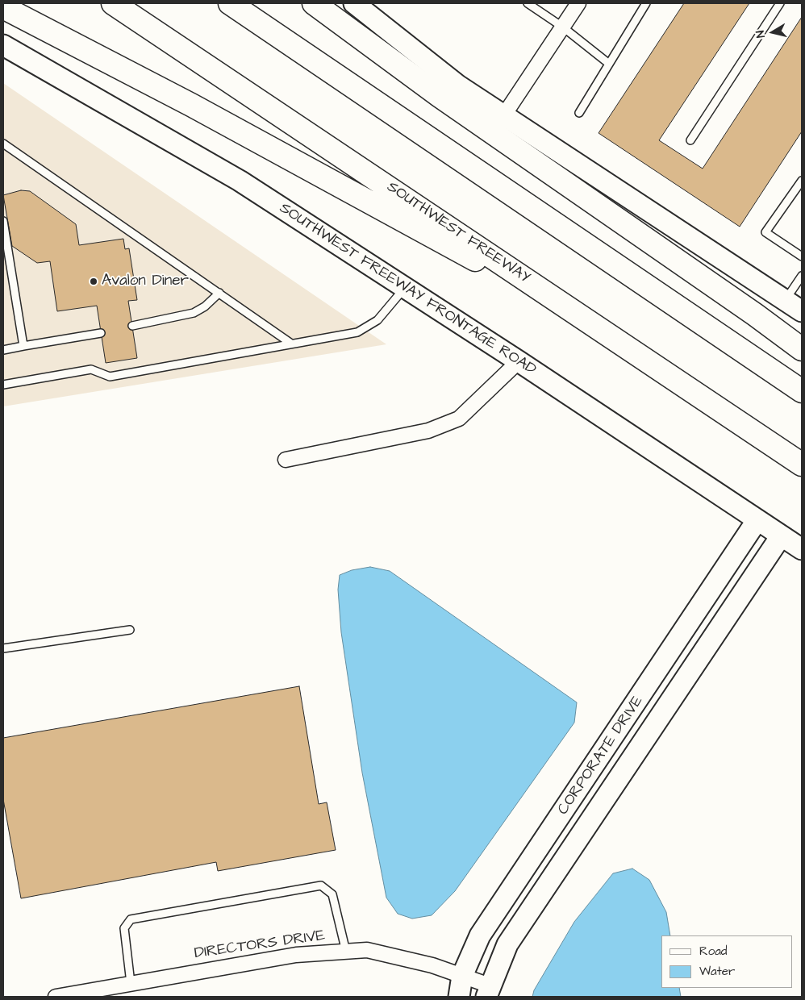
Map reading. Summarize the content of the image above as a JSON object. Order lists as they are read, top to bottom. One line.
{"streets":{"highway":["SOUTHWEST FREEWAY"],"main road":["SOUTHWEST FREEWAY FRONTAGE ROAD","CORPORATE DRIVE"],"street":["DIRECTORS DRIVE"]},"crossings":[["SOUTHWEST FREEWAY FRONTAGE ROAD","CORPORATE DRIVE"],["CORPORATE DRIVE","DIRECTORS DRIVE"]],"places":["Avalon Diner"],"legend":["Road","Water"],"north":"left"}
